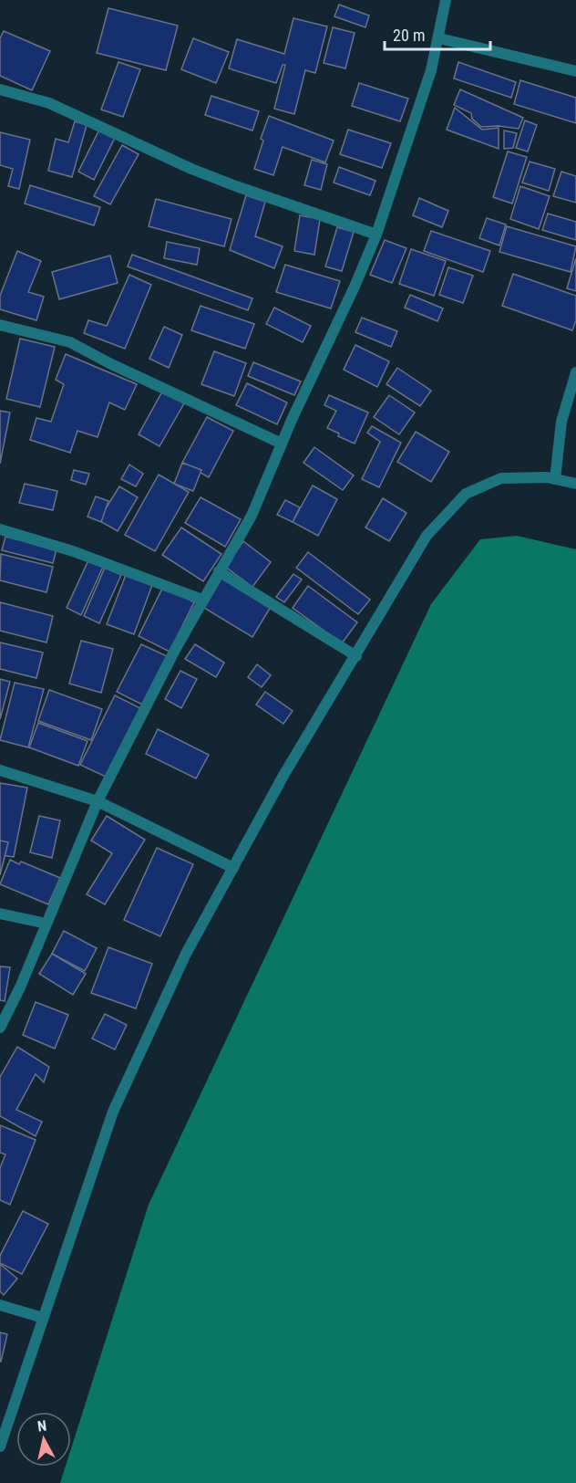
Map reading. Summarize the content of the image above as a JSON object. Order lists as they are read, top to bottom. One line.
{"scale_bar":"20 m","north":"top"}
